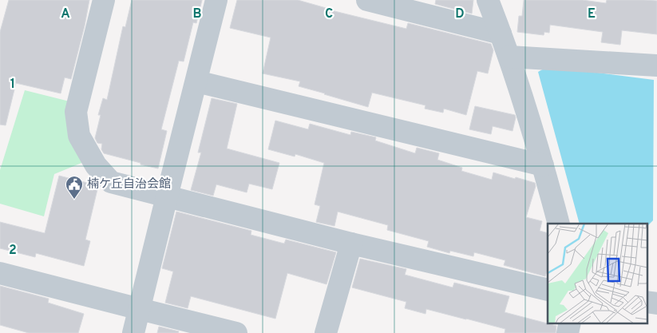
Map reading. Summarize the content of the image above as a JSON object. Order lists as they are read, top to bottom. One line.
{"places":{"public building":["楠ケ丘自治会館"]},"grid":{"columns":["A","B","C","D","E"],"rows":["1","2"]}}
